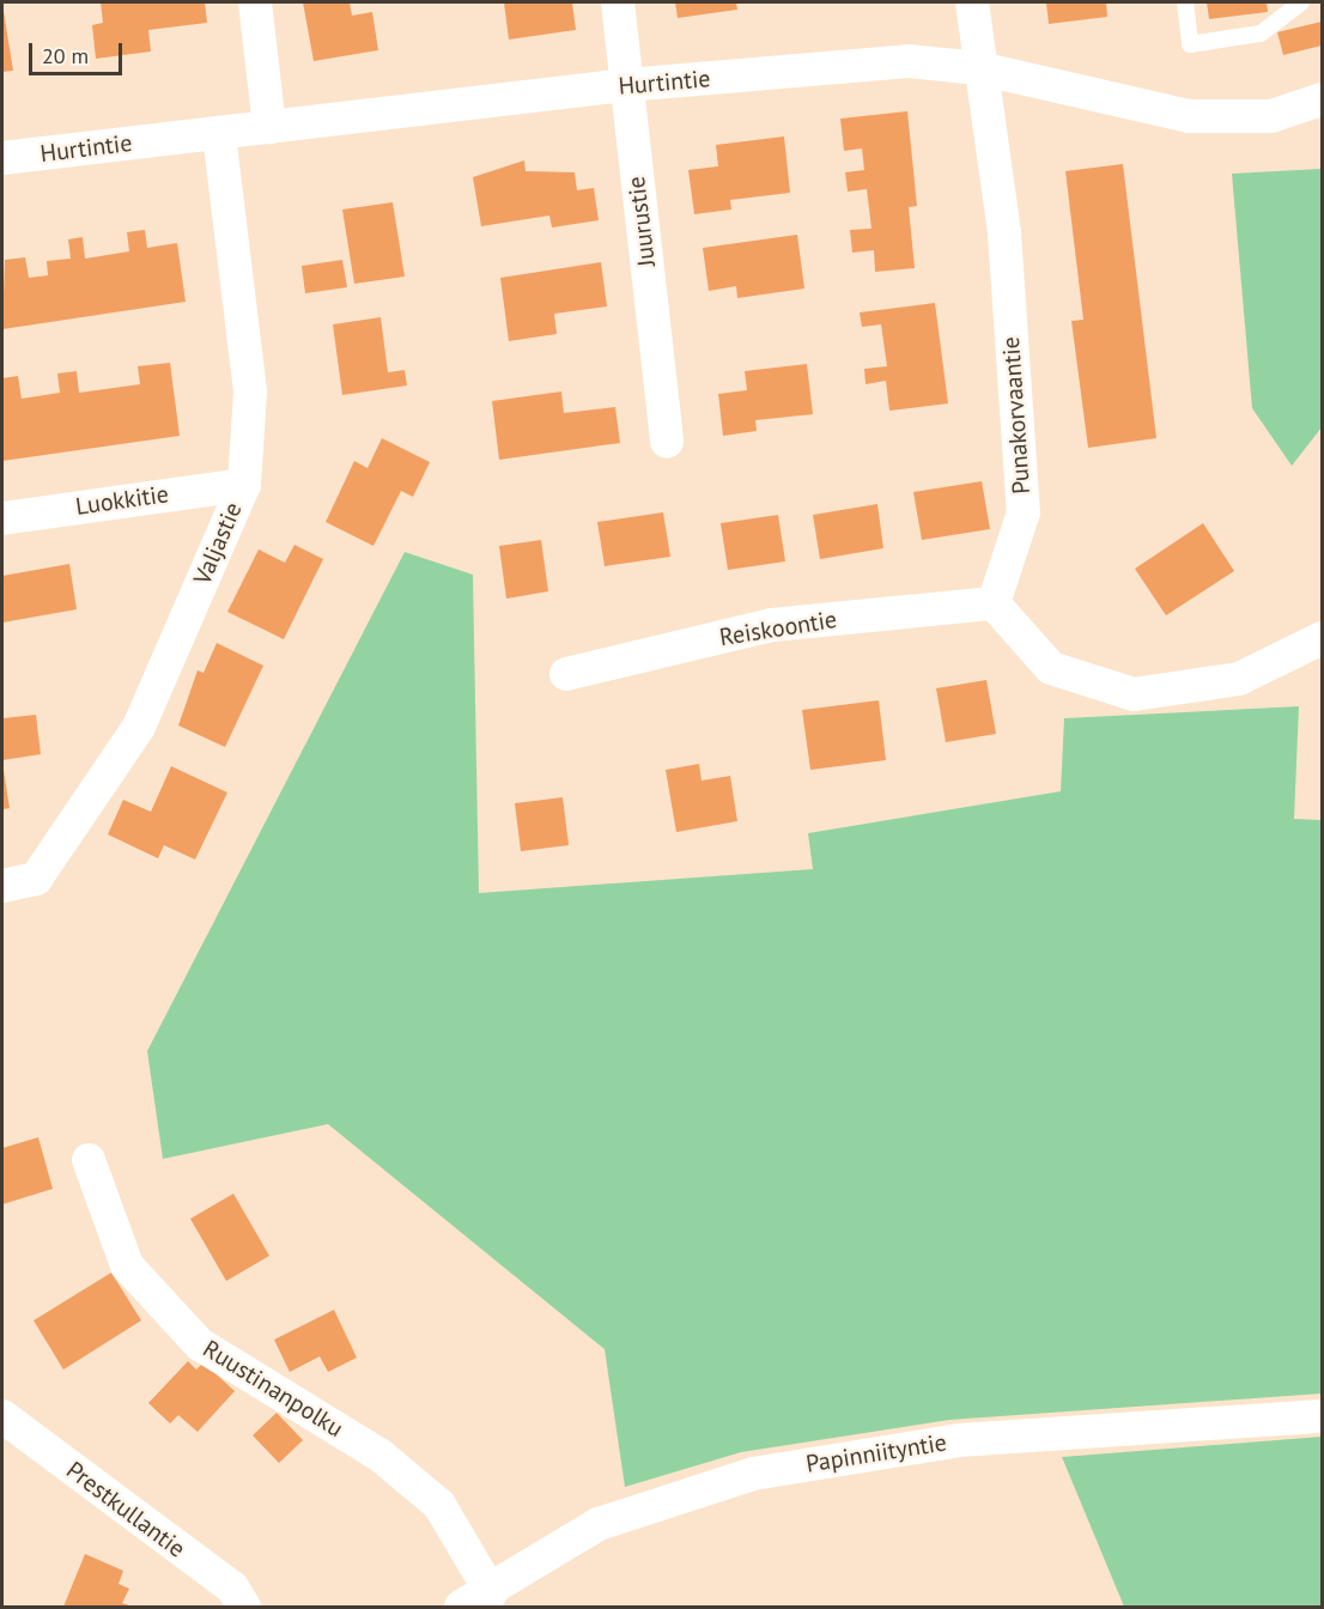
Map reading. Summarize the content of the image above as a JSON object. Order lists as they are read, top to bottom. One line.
{"streets":{"street":["Hurtintie","Juurustie","Punakorvaantie","Luokkitie","Valjastie","Reiskoontie","Ruustinanpolku","Papinniityntie","Prestkullantie"]},"crossings":[["Hurtintie","Juurustie"],["Hurtintie","Punakorvaantie"],["Hurtintie","Valjastie"],["Punakorvaantie","Reiskoontie"],["Luokkitie","Valjastie"],["Ruustinanpolku","Papinniityntie"]],"scale_bar":"20 m"}
